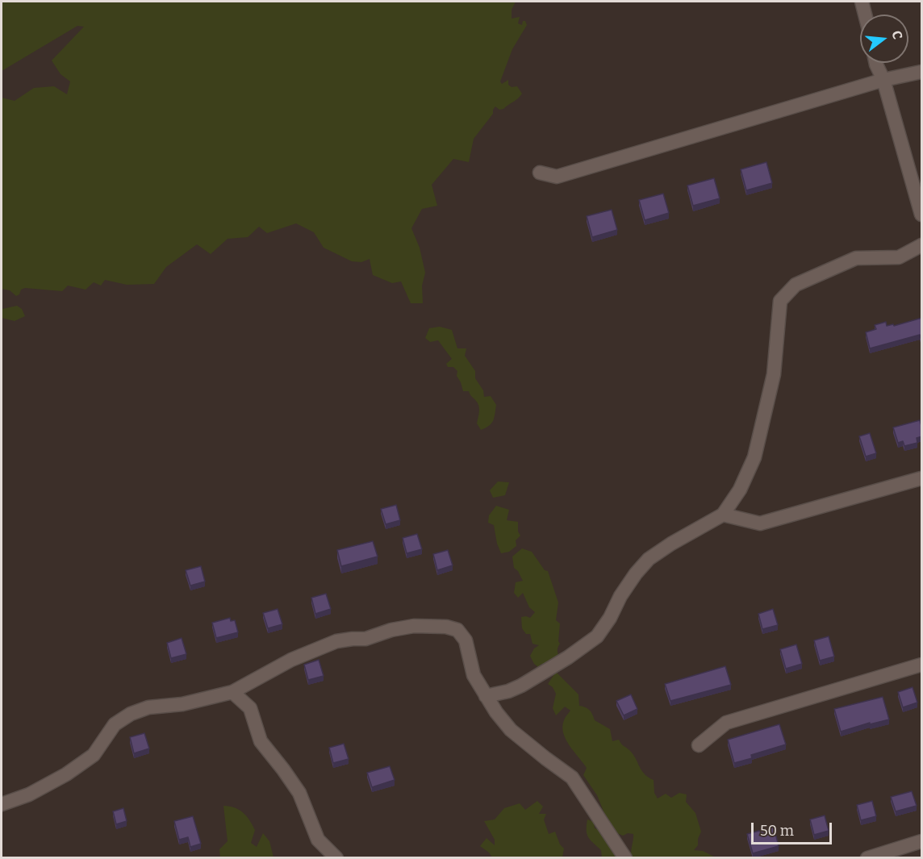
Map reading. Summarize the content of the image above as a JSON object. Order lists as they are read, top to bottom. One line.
{"scale_bar":"50 m","north":"right"}
